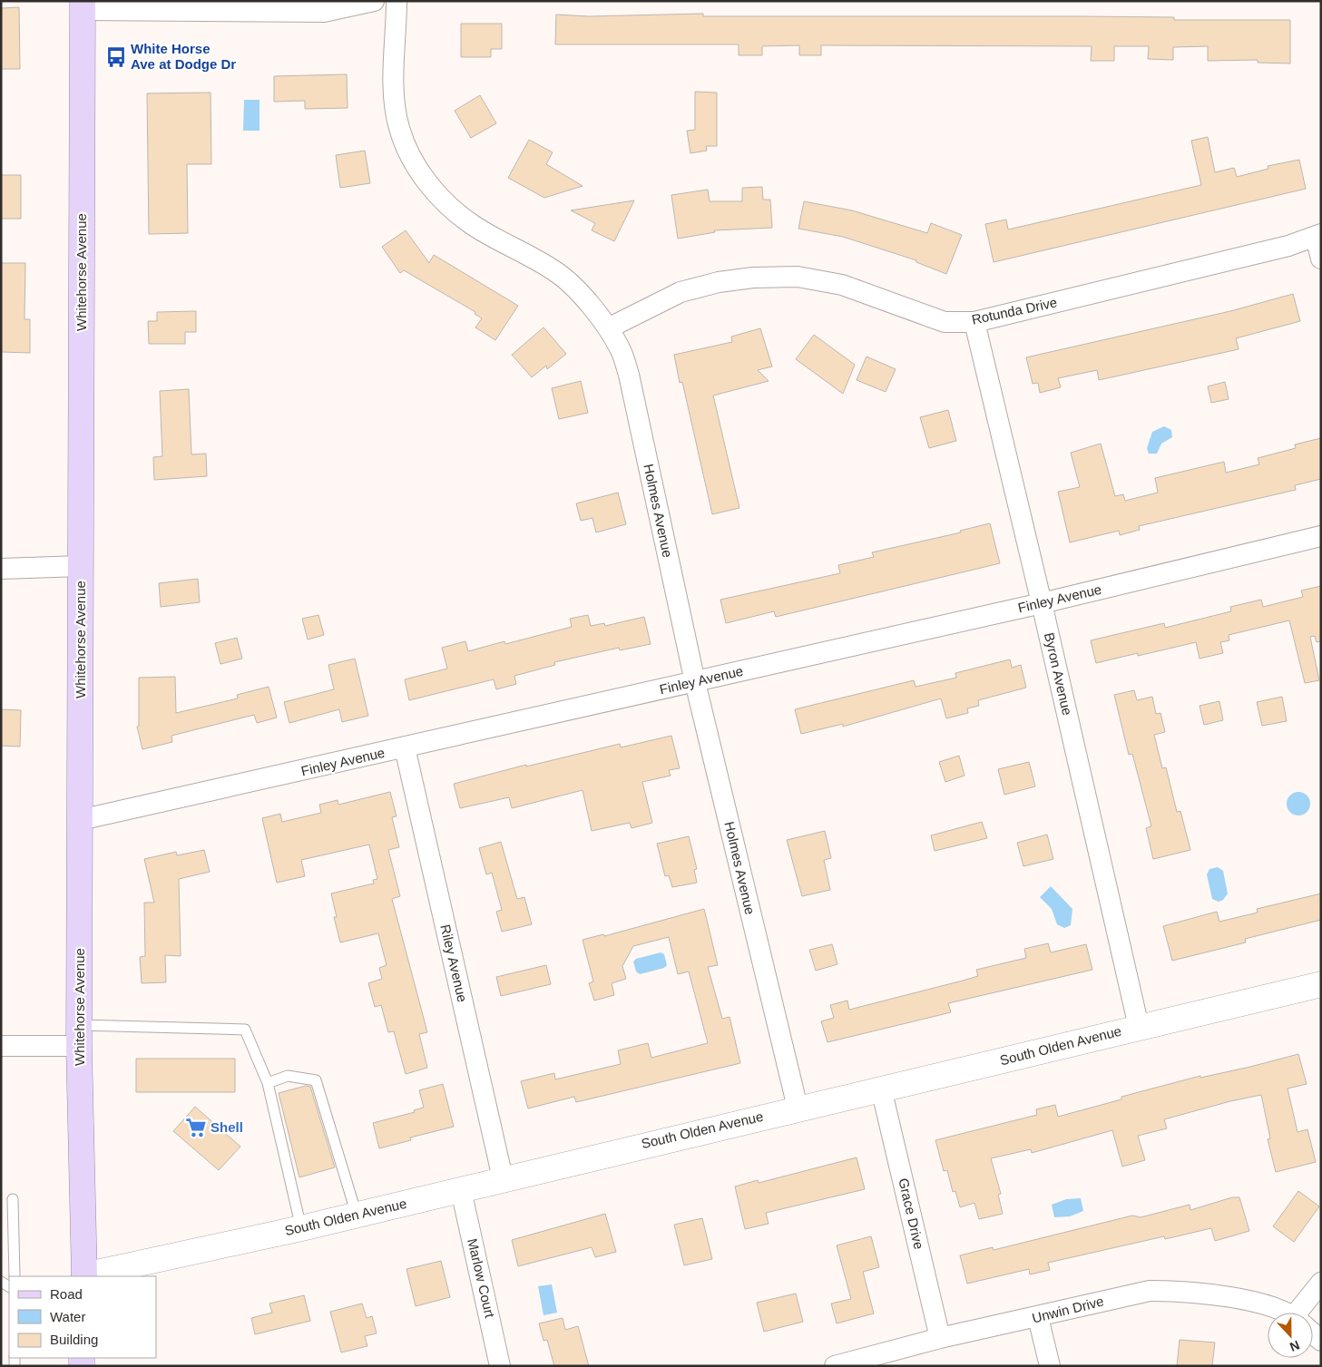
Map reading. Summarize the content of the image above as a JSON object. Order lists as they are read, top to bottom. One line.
{"streets":{"main road":["Whitehorse Avenue","South Olden Avenue"],"street":["Rotunda Drive","Holmes Avenue","Finley Avenue","Byron Avenue","Riley Avenue","Grace Drive","Marlow Court","Unwin Drive"]},"crossings":[["Whitehorse Avenue","Finley Avenue"],["Rotunda Drive","Holmes Avenue"],["Rotunda Drive","Byron Avenue"],["Holmes Avenue","Finley Avenue"],["Holmes Avenue","South Olden Avenue"],["Finley Avenue","Byron Avenue"],["Finley Avenue","Riley Avenue"],["Byron Avenue","South Olden Avenue"],["Riley Avenue","South Olden Avenue"],["South Olden Avenue","Grace Drive"],["South Olden Avenue","Marlow Court"],["Grace Drive","Unwin Drive"]],"places":{"bus stop":["White Horse Ave at Dodge Dr"],"supermarket":["Shell"]},"legend":["Road","Water","Building"],"north":"bottom"}
